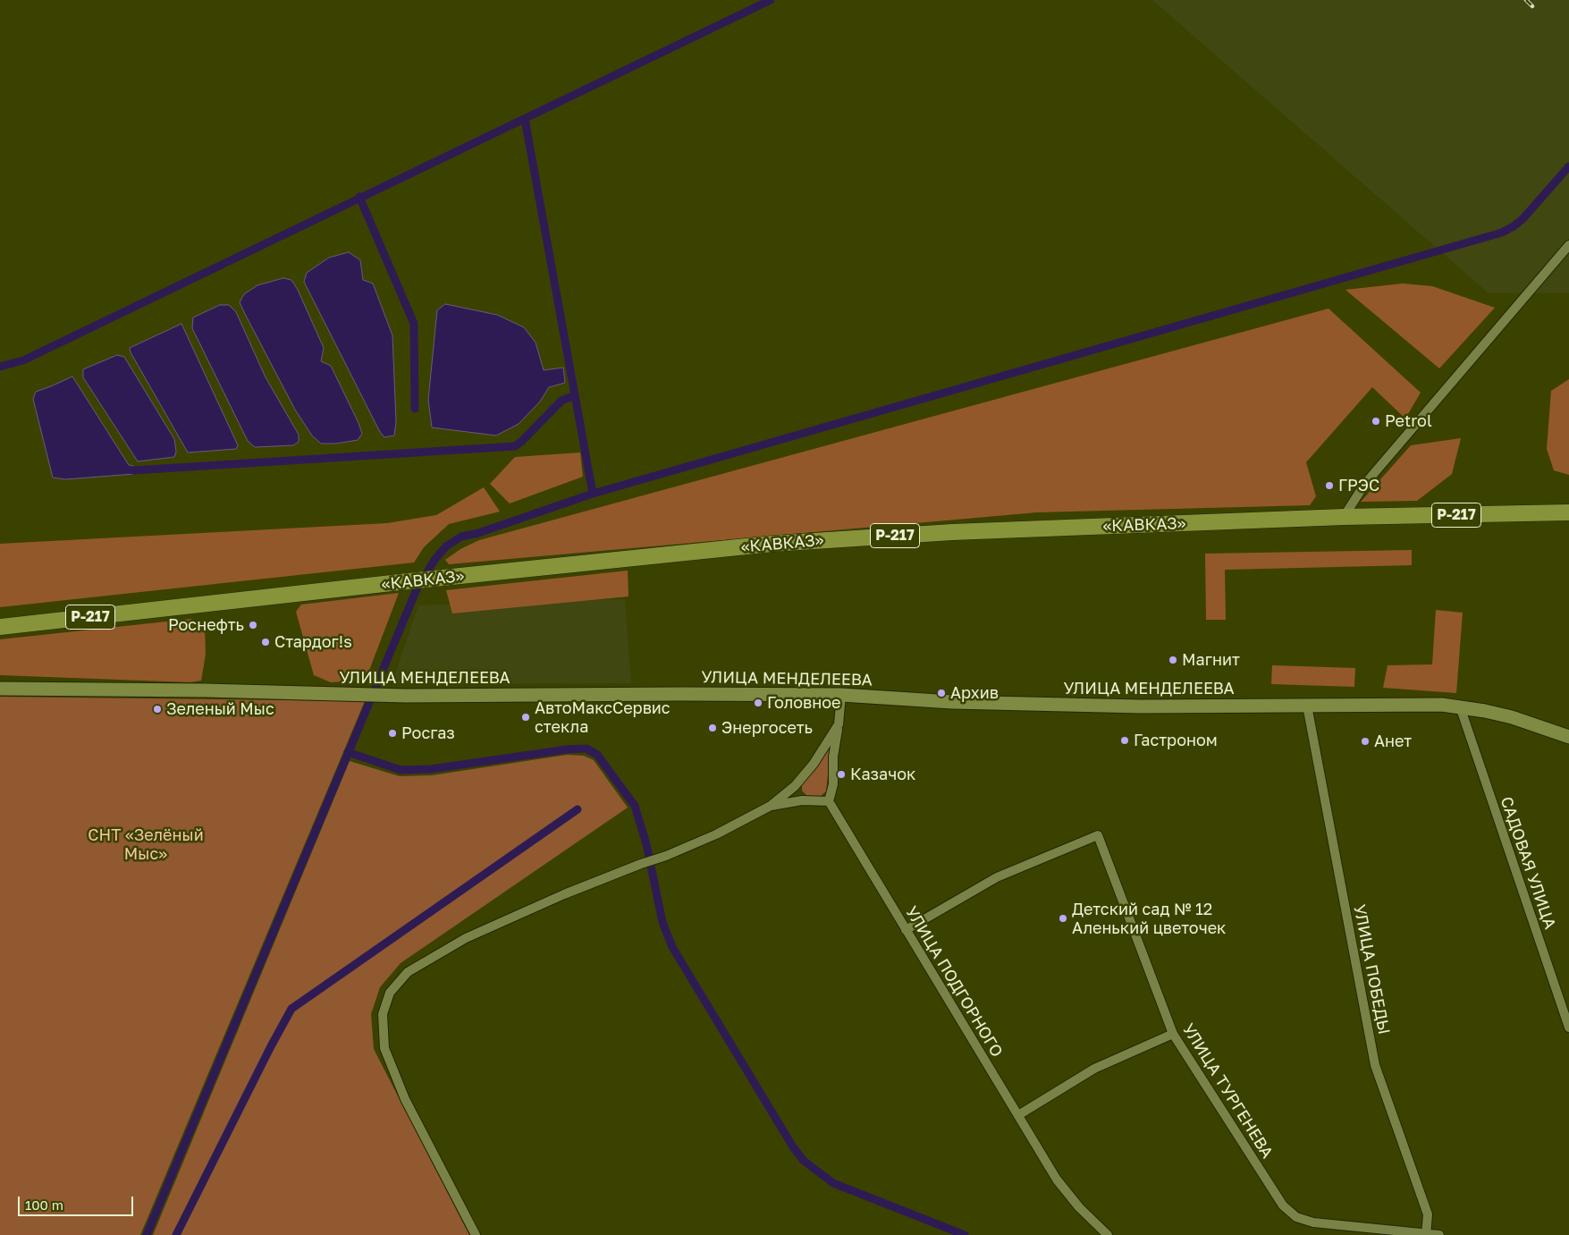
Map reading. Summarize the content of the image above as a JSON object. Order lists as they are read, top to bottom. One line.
{"streets":{"highway":["Р-217","«КАВКАЗ»"],"main road":["УЛИЦА МЕНДЕЛЕЕВА"],"street":["САДОВАЯ УЛИЦА","УЛИЦА ПОБЕДЫ","УЛИЦА ПОДГОРНОГО","УЛИЦА ТУРГЕНЕВА"]},"crossings":[["УЛИЦА МЕНДЕЛЕЕВА","САДОВАЯ УЛИЦА"],["УЛИЦА МЕНДЕЛЕЕВА","УЛИЦА ПОБЕДЫ"],["УЛИЦА ПОБЕДЫ","УЛИЦА ТУРГЕНЕВА"],["УЛИЦА ПОДГОРНОГО","УЛИЦА ТУРГЕНЕВА"]],"parks":["СНТ «Зелёный Мыс»"],"places":["Petrol","ГРЭС","Роснефть","Стардог!s","Магнит","Архив","Головное","Зеленый Мыс","АвтоМаксСервис стекла","Энергосеть","Росгаз","Гастроном","Анет","Казачок","Детский сад № 12 Аленький цветочек"],"scale_bar":"100 m"}
